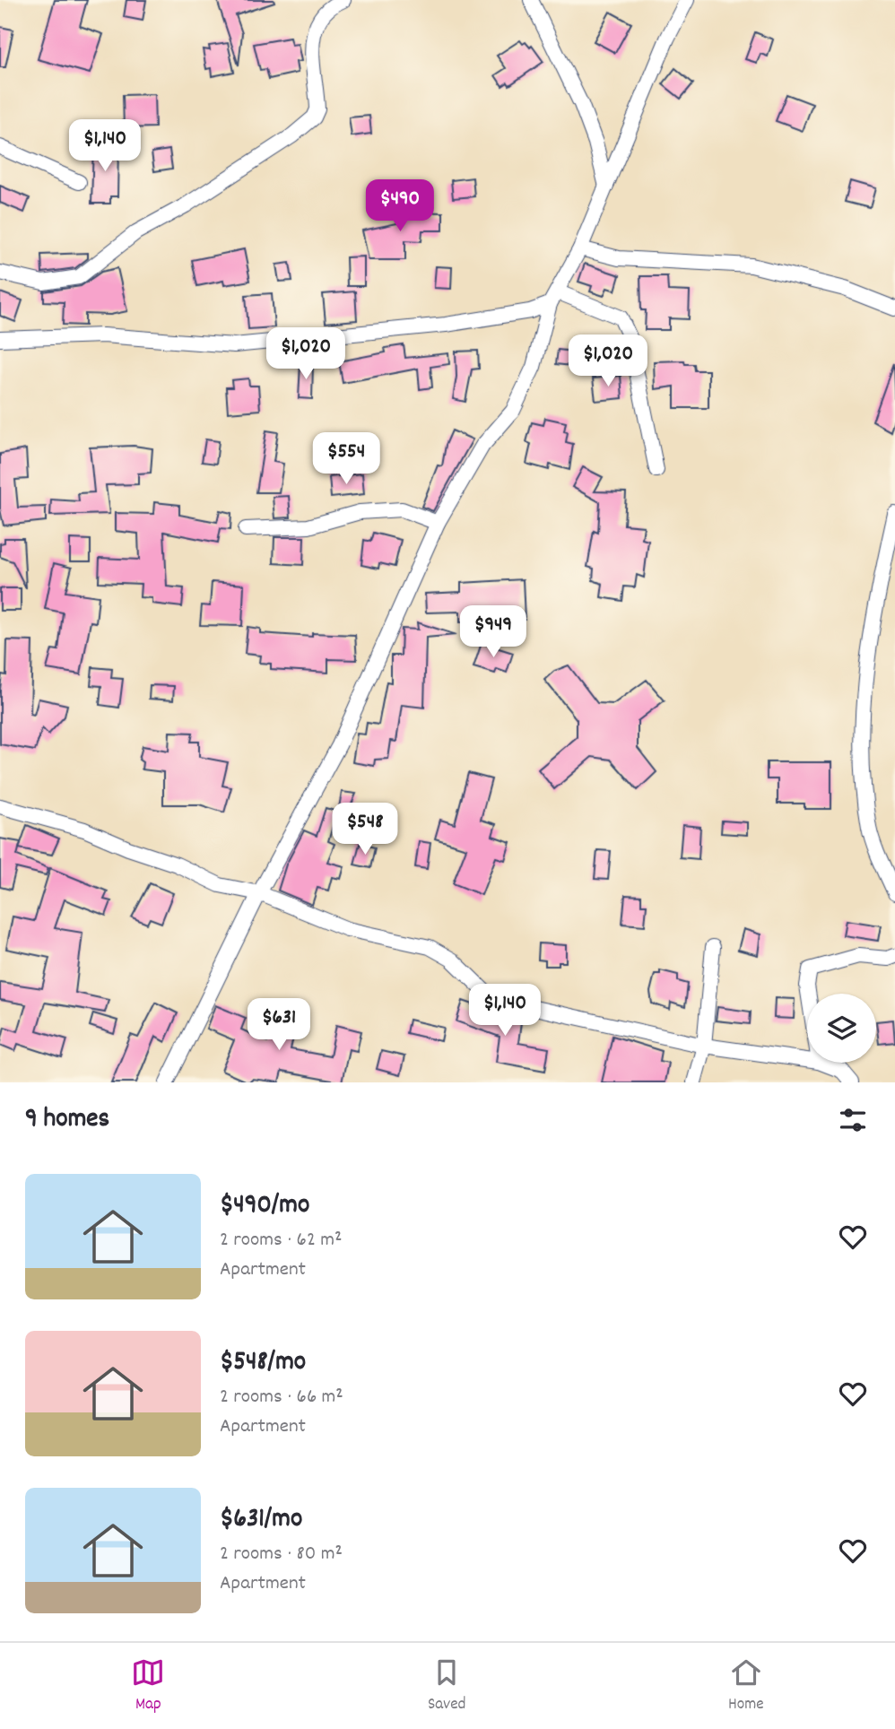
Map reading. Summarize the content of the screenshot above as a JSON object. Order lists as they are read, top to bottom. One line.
{"page":{"price":["$1,140","$490","$1,020","$1,020","$554","$949","$548","$1,140","$631"],"heading":"9 homes","list":[{"name":"$490/mo","note":"2 rooms · 62 m² · Apartment"},{"name":"$548/mo","note":"2 rooms · 66 m² · Apartment"},{"name":"$631/mo","note":"2 rooms · 80 m² · Apartment"}],"tabs":["Map","Saved","Home"]}}
